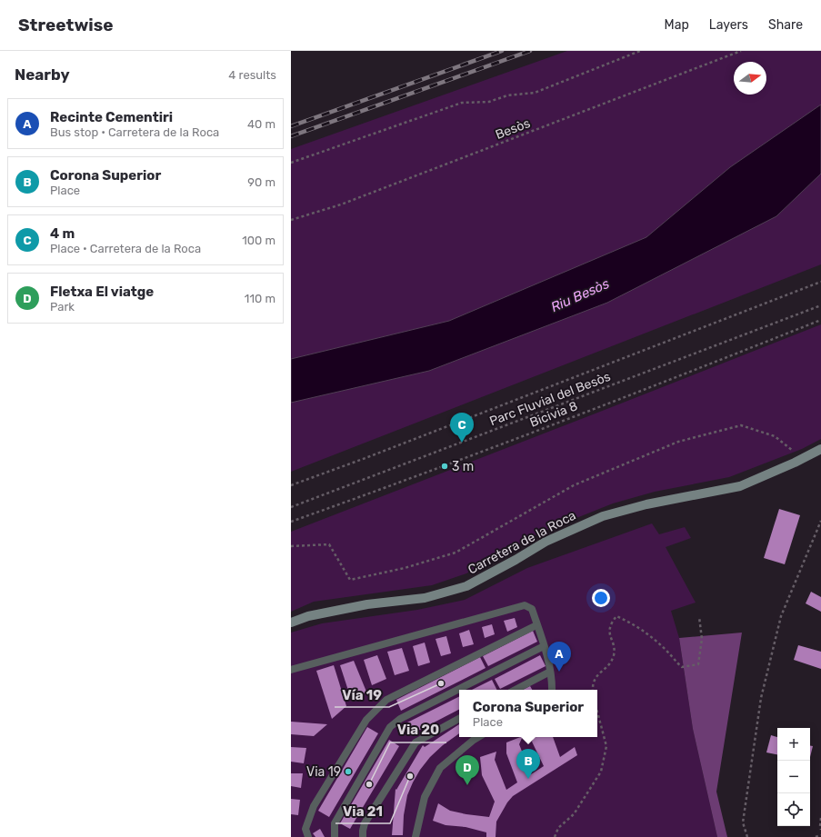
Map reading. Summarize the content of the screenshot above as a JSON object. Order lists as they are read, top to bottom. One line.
{"streets":{"street":["Carretera de la Roca"],"path":["Besòs","Parc Fluvial del Besòs","Bicivia 8"]},"water":["Riu Besòs"],"places":["3 m","Vía 19","Via 19","Via 21","Via 20"],"north":"right","page":{"header":"Streetwise","nav":["Map","Layers","Share"],"heading":["Nearby","4 results"],"list":[{"mark":"A","name":"Recinte Cementiri","note":"Bus stop · Carretera de la Roca","value":"40 m"},{"mark":"B","name":"Corona Superior","note":"Place","value":"90 m"},{"mark":"C","name":"4 m","note":"Place · Carretera de la Roca","value":"100 m"},{"mark":"D","name":"Fletxa El viatge","note":"Park","value":"110 m"}],"pins":["C","A","B","D"],"popup":["Corona Superior","Place"],"map_buttons":["+","−"]}}
